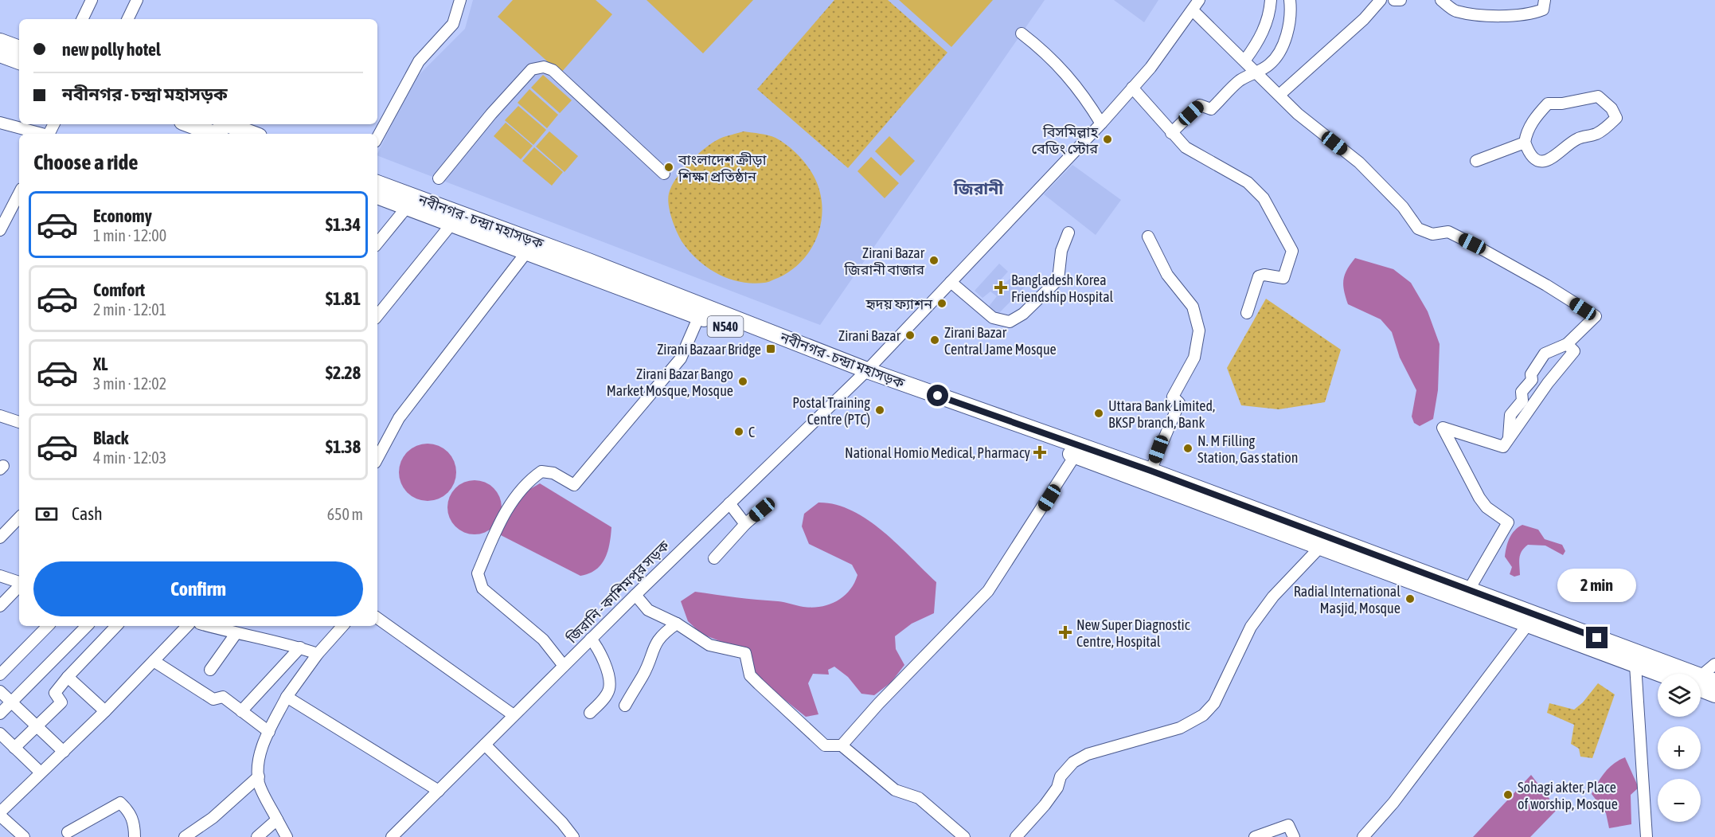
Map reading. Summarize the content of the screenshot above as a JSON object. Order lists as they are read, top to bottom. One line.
{"streets":{"highway":["নবীনগর - চন্দ্রা মহাসড়ক","N540"],"street":["জিরানি - কাশিমপুর সড়ক"]},"crossings":[["নবীনগর - চন্দ্রা মহাসড়ক","জিরানি - কাশিমপুর সড়ক"]],"districts":["জিরানী"],"places":{"other":["বিসমিল্লাহ বেডিং স্টোর","বাংলাদেশ ক্রীড়া শিক্ষা প্রতিষ্ঠান","Zirani Bazar জিরানী বাজার","হৃদয় ফ্যাশন","Zirani Bazar","Zirani Bazar Central Jame Mosque","Zirani Bazar Bango Market Mosque, Mosque","Postal Training Centre (PTC)","Uttara Bank Limited, BKSP branch, Bank","C","N. M Filling Station, Gas station","Radial International Masjid, Mosque","Sohagi akter, Place of worship, Mosque"],"health":["Bangladesh Korea Friendship Hospital","National Homio Medical, Pharmacy","New Super Diagnostic Centre, Hospital"],"transit":["Zirani Bazaar Bridge"]},"page":{"banner":["new polly hotel","নবীনগর - চন্দ্রা মহাসড়ক"],"heading":"Choose a ride","list":[{"name":"Economy","note":"1 min · 12:00","value":"$1.34"},{"name":"Comfort","note":"2 min · 12:01","value":"$1.81"},{"name":"XL","note":"3 min · 12:02","value":"$2.28"},{"name":"Black","note":"4 min · 12:03","value":"$1.38"}],"pay":["Cash","650 m"],"buttons":"Confirm","bubble":"2 min","map_buttons":["+","−"]}}
